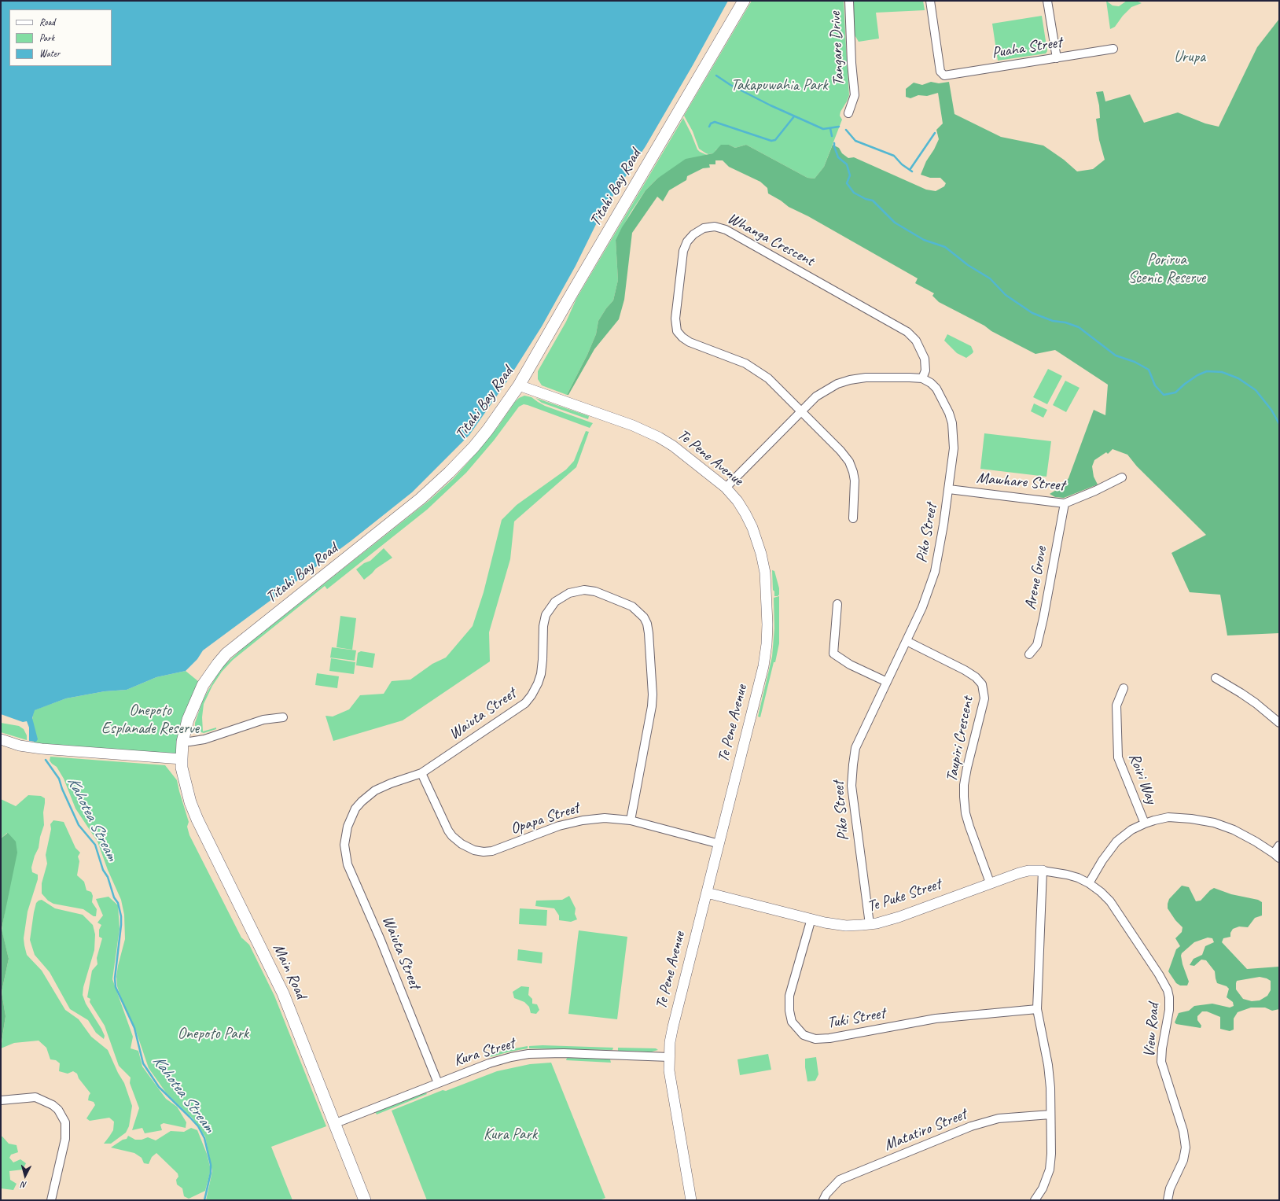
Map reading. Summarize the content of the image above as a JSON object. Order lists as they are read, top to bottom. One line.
{"streets":{"main road":["Titahi Bay Road","Main Road"],"street":["Puaha Street","Tangare Drive","Whanga Crescent","Te Pene Avenue","Mawhare Street","Piko Street","Arene Grove","Waiuta Street","Taupiri Crescent","Roiri Way","Opapa Street","Te Puke Street","Tuki Street","View Road","Kura Street","Matatiro Street"]},"crossings":[["Titahi Bay Road","Te Pene Avenue"],["Titahi Bay Road","Main Road"],["Whanga Crescent","Piko Street"],["Te Pene Avenue","Opapa Street"],["Te Pene Avenue","Te Puke Street"],["Te Pene Avenue","Kura Street"],["Mawhare Street","Piko Street"],["Mawhare Street","Arene Grove"],["Piko Street","Taupiri Crescent"],["Piko Street","Te Puke Street"],["Waiuta Street","Opapa Street"],["Waiuta Street","Kura Street"],["Taupiri Crescent","Te Puke Street"],["Te Puke Street","Tuki Street"],["Te Puke Street","View Road"],["Main Road","Kura Street"]],"water":["Kahotea Stream"],"parks":["Urupa","Takapuwahia Park","Porirua Scenic Reserve","Onepoto Esplanade Reserve","Onepoto Park","Kura Park"],"legend":["Road","Park","Water"],"north":"bottom"}
